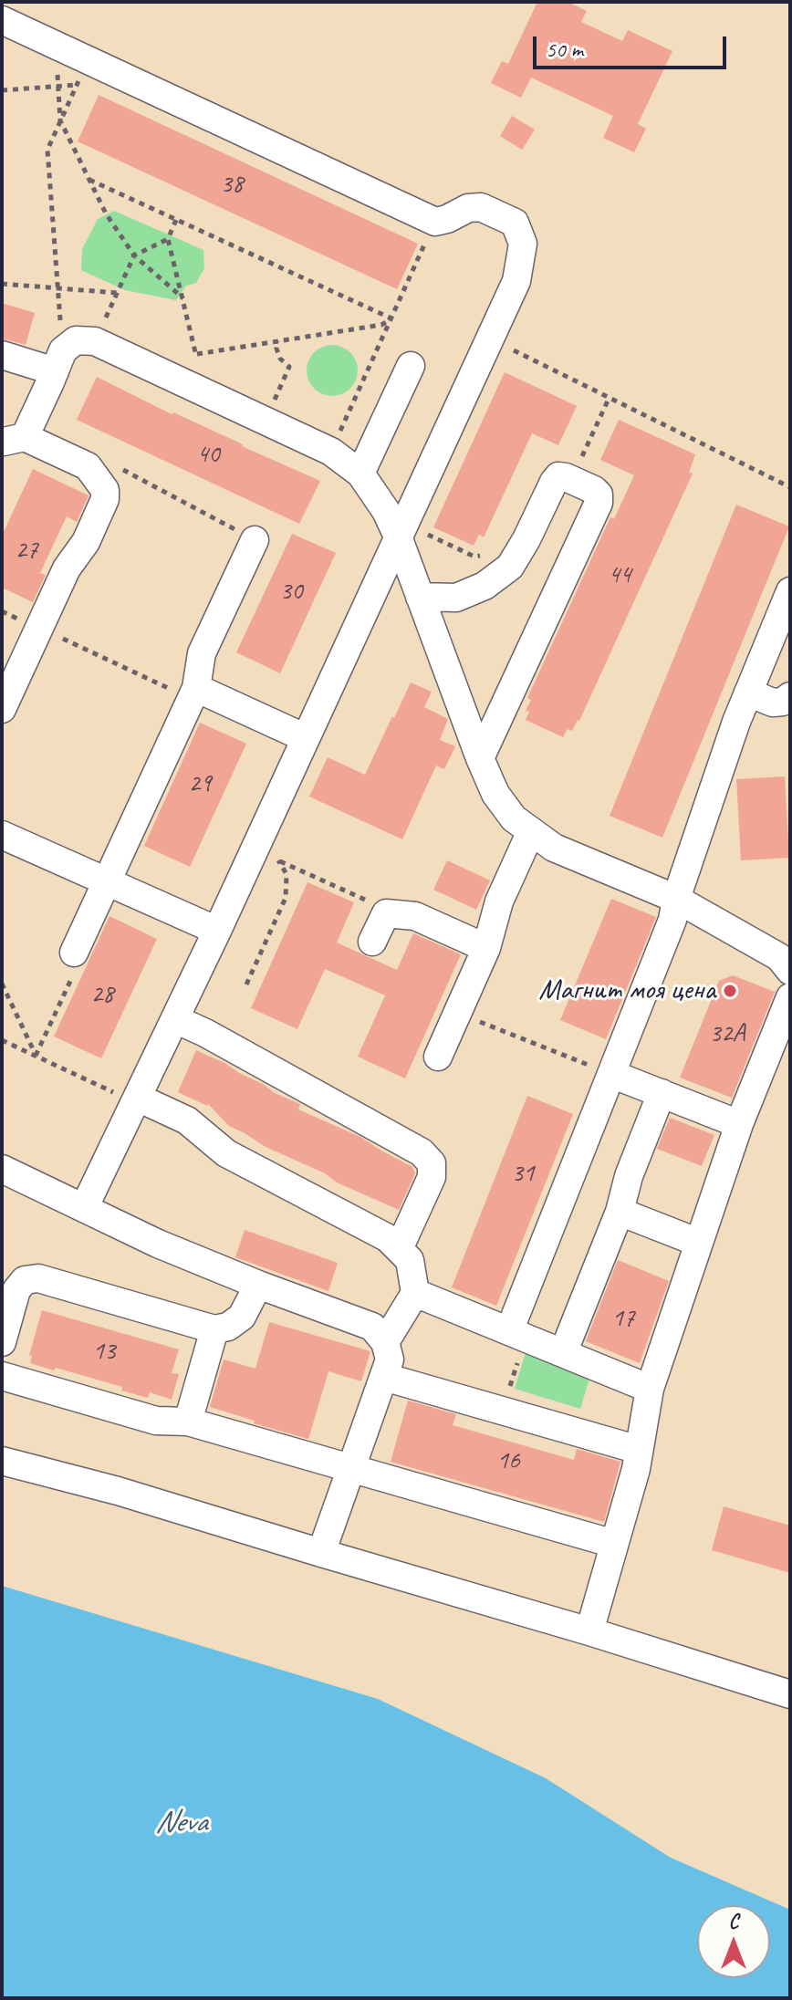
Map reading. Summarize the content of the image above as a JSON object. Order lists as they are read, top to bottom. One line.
{"water":["Neva"],"places":["Магнит моя цена"],"house_numbers":["38","40","27","44","30","29","28","32А","31","17","13","16"],"scale_bar":"50 m","north":"top"}
